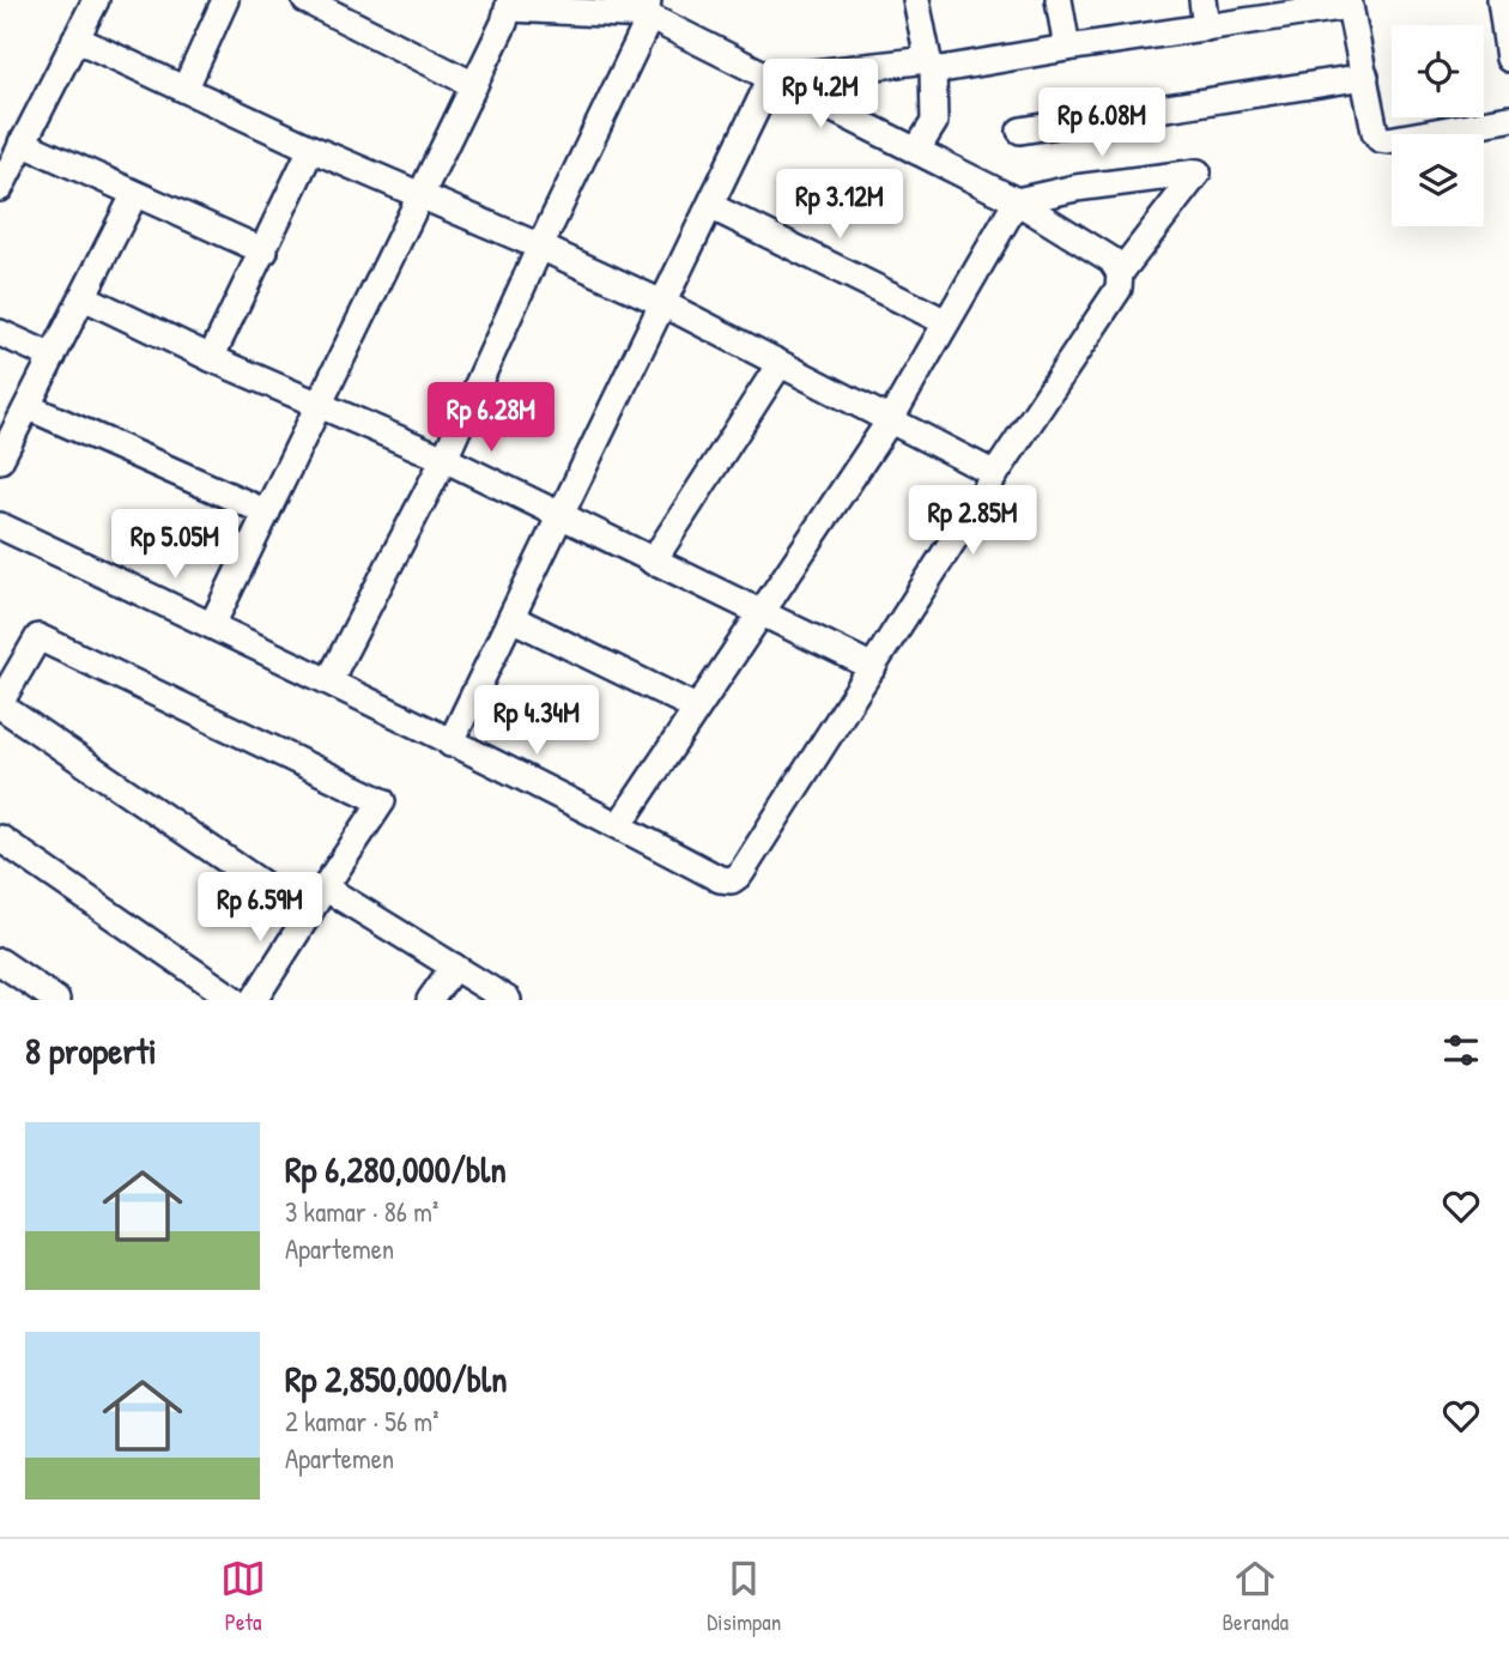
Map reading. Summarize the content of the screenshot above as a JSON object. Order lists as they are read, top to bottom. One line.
{"page":{"price":["Rp 4.2M","Rp 6.08M","Rp 3.12M","Rp 6.28M","Rp 2.85M","Rp 5.05M","Rp 4.34M","Rp 6.59M"],"heading":"8 properti","list":[{"name":"Rp 6,280,000/bln","note":"3 kamar · 86 m² · Apartemen"},{"name":"Rp 2,850,000/bln","note":"2 kamar · 56 m² · Apartemen"}],"tabs":["Peta","Disimpan","Beranda"]}}
